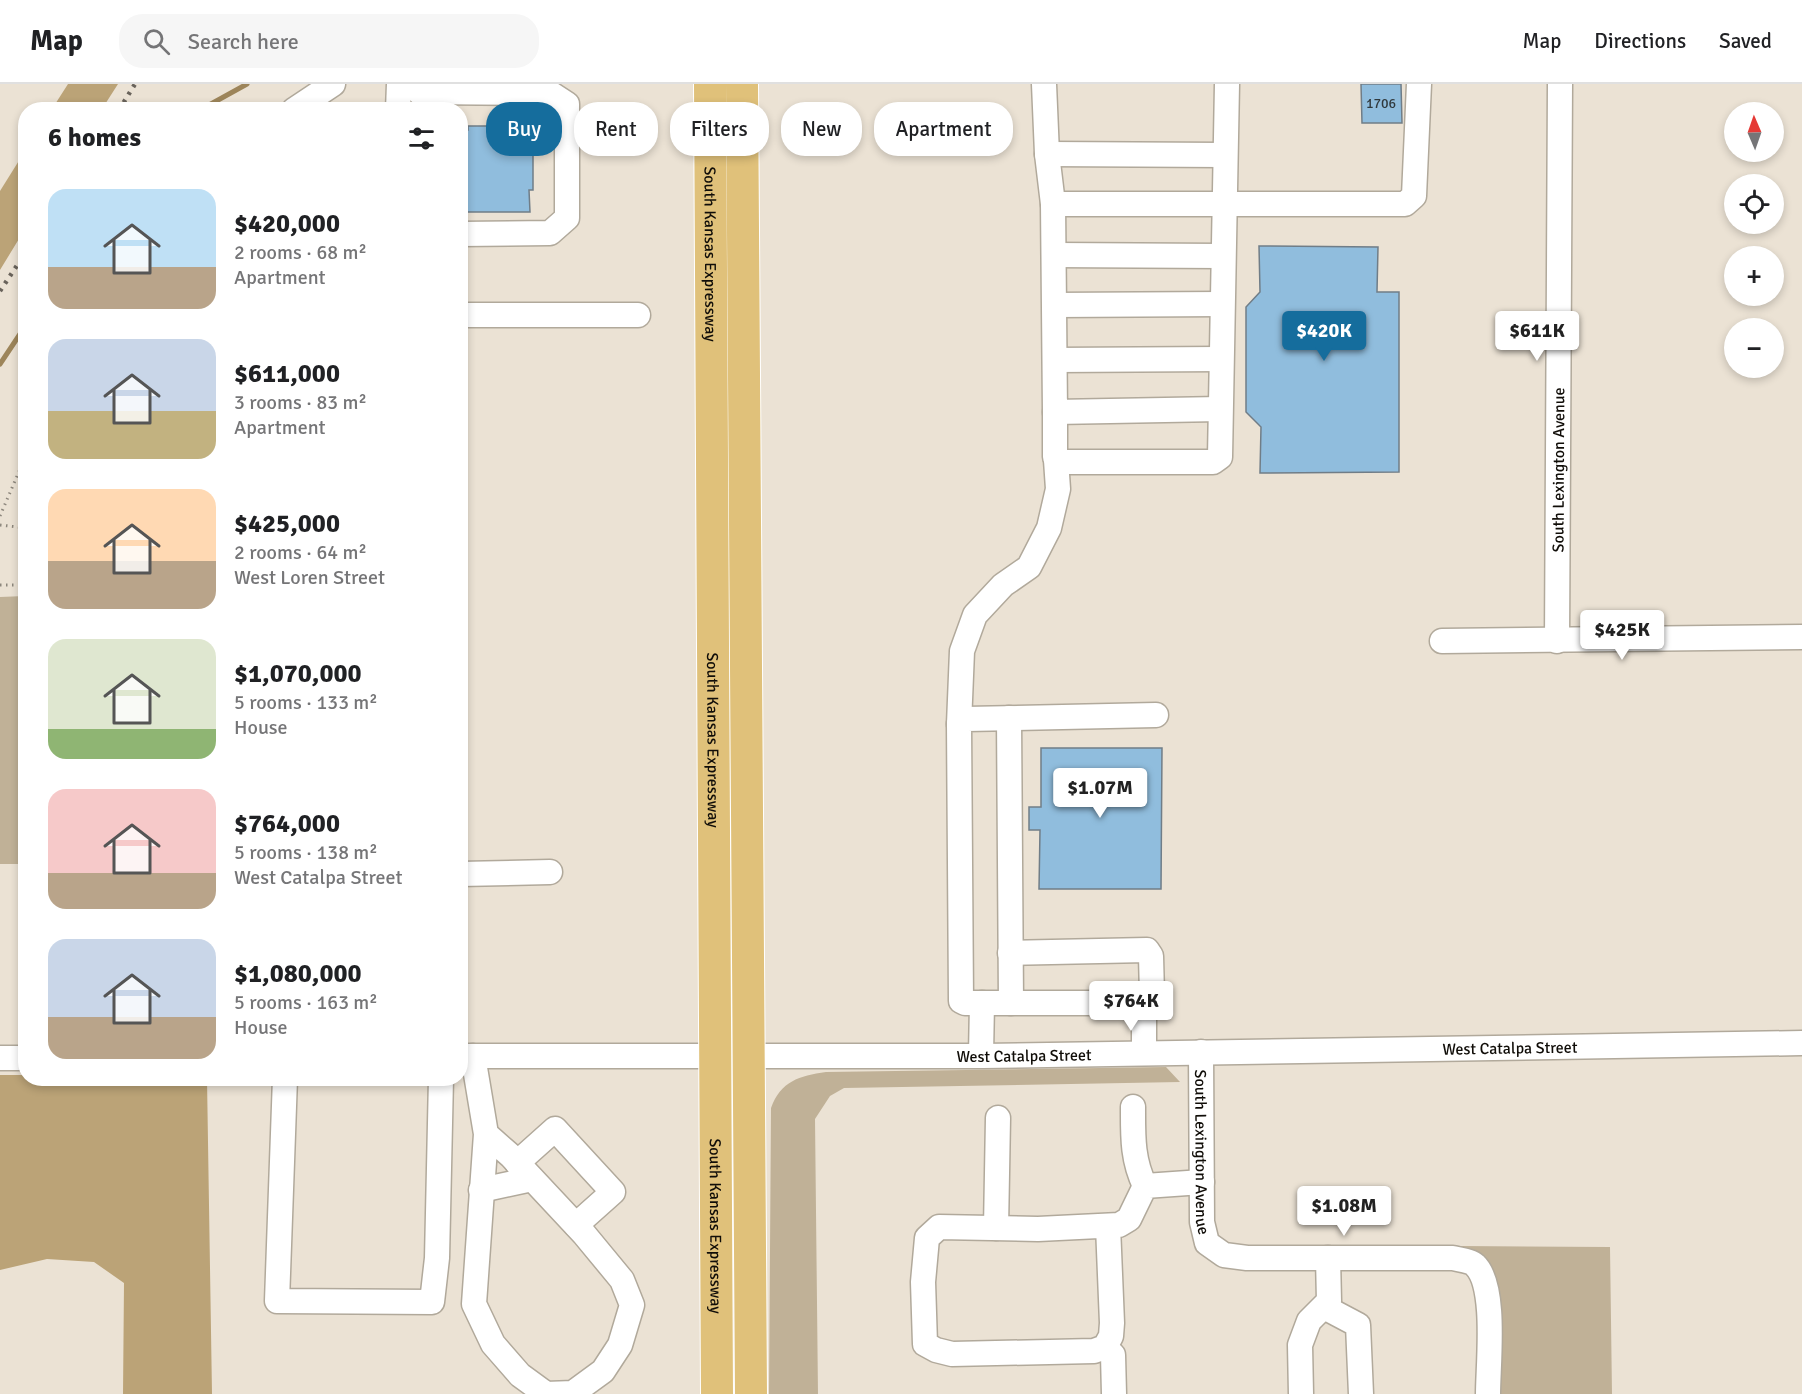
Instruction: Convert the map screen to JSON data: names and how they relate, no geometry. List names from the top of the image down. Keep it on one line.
{"streets":{"main road":["South Kansas Expressway"],"street":["South Lexington Avenue","West Catalpa Street"]},"crossings":[["South Kansas Expressway","West Catalpa Street"],["South Lexington Avenue","West Catalpa Street"]],"house_numbers":["1706"],"north":"top","page":{"header":"Map","search":"Search here","nav":["Map","Directions","Saved"],"map_buttons":["+","−"],"chip":["Buy","Rent","Filters","New","Apartment"],"heading":"6 homes","list":[{"name":"$420,000","note":"2 rooms · 68 m² · Apartment"},{"name":"$611,000","note":"3 rooms · 83 m² · Apartment"},{"name":"$425,000","note":"2 rooms · 64 m² · West Loren Street"},{"name":"$1,070,000","note":"5 rooms · 133 m² · House"},{"name":"$764,000","note":"5 rooms · 138 m² · West Catalpa Street"},{"name":"$1,080,000","note":"5 rooms · 163 m² · House"}],"price":["$420K","$611K","$425K","$1.07M","$764K","$1.08M"]}}
